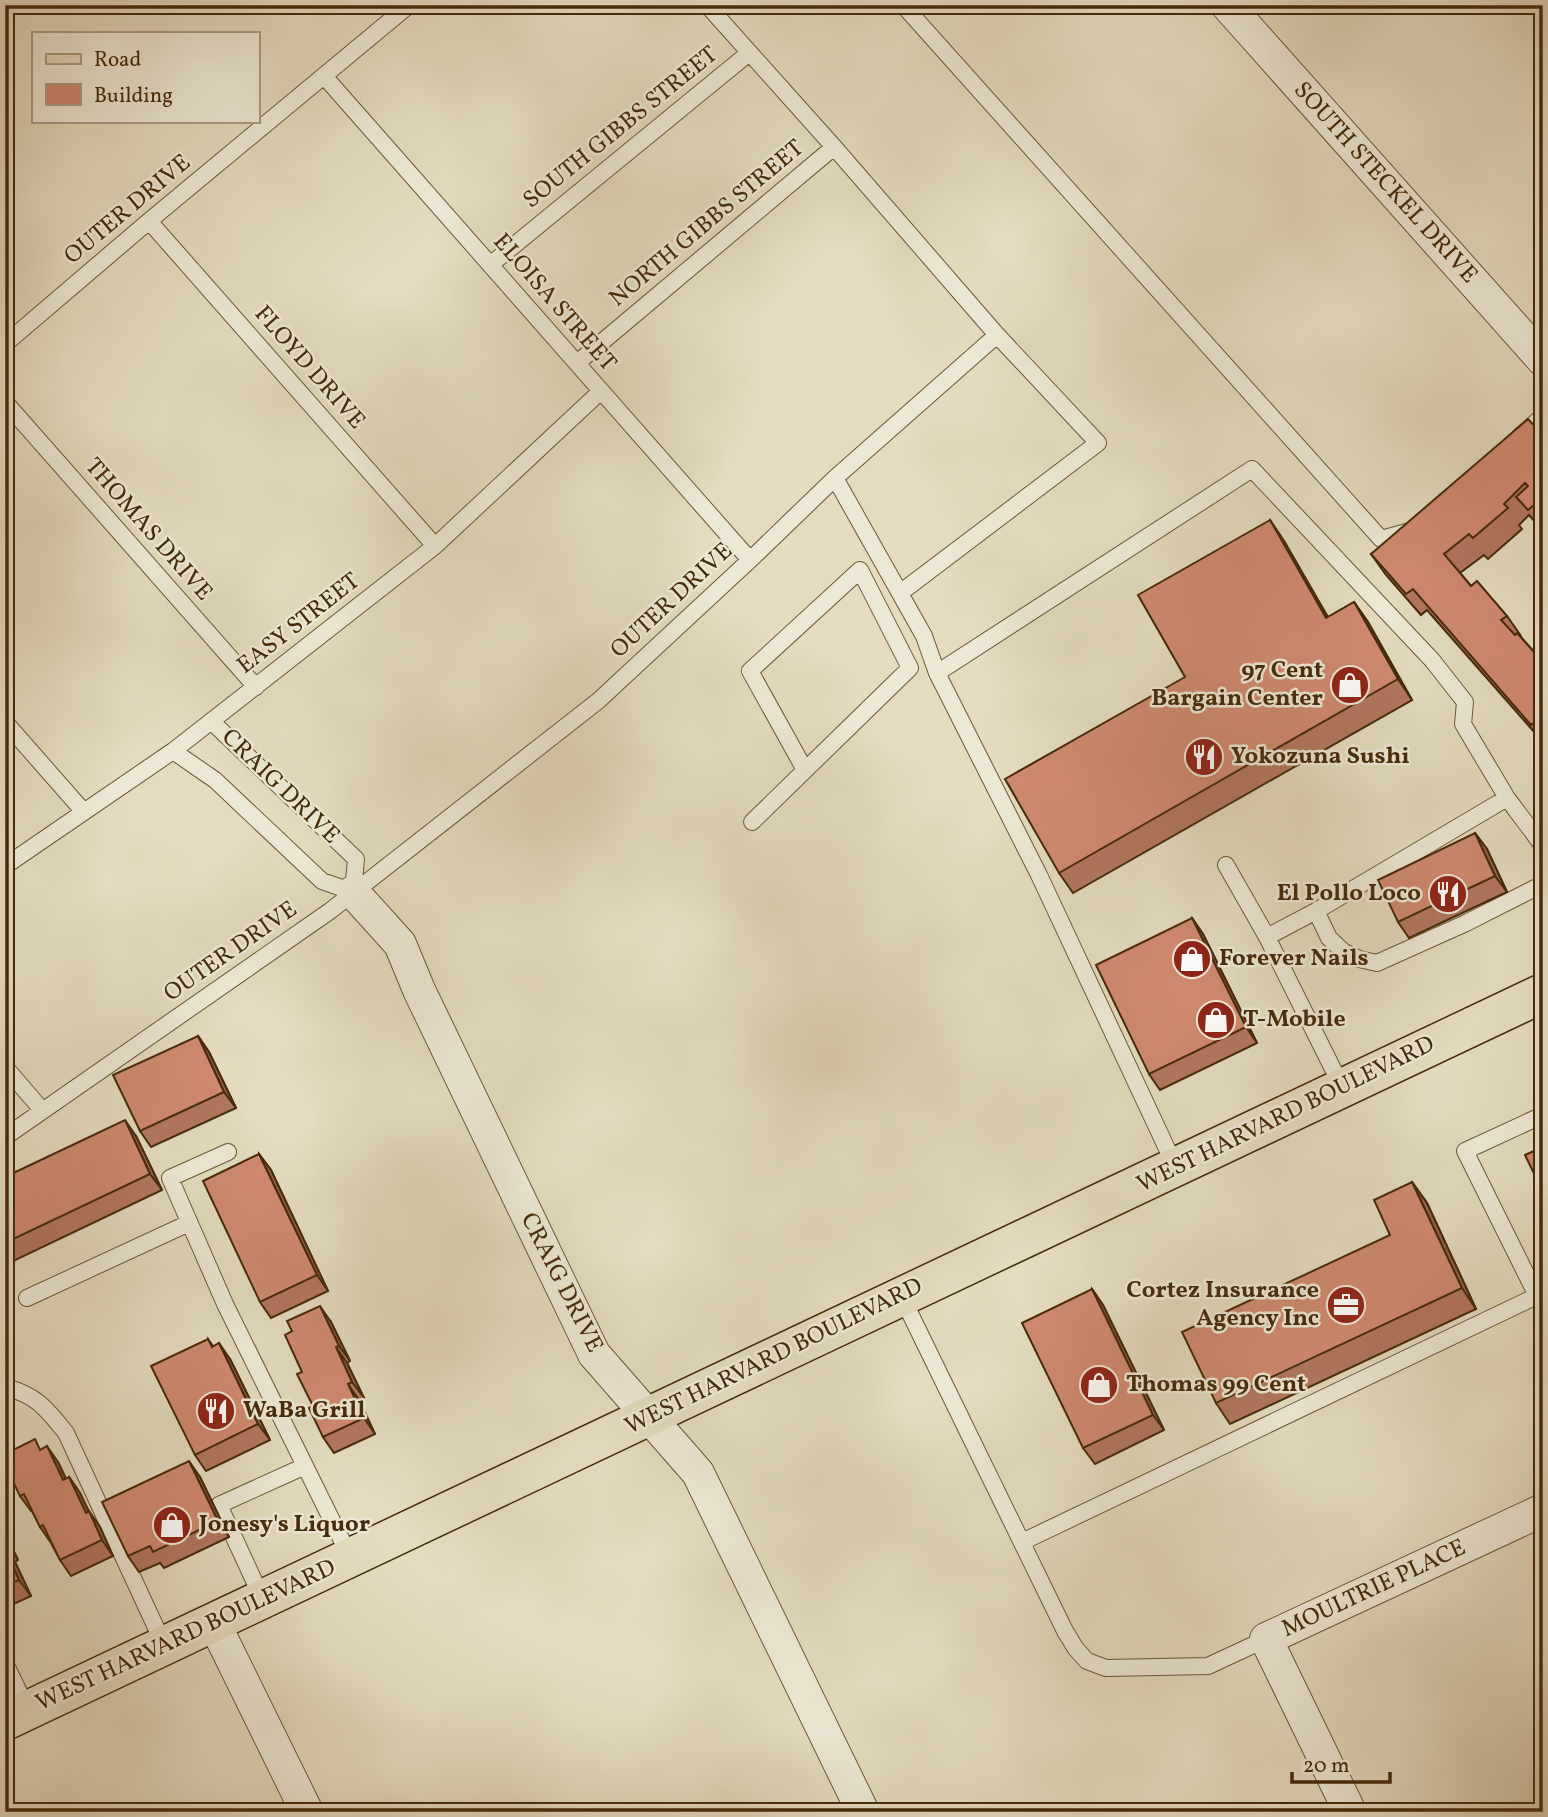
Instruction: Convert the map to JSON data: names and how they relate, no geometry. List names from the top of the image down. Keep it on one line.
{"streets":{"main road":["WEST HARVARD BOULEVARD"],"street":["SOUTH STECKEL DRIVE","CRAIG DRIVE","MOULTRIE PLACE"],"lane":["SOUTH GIBBS STREET","OUTER DRIVE","NORTH GIBBS STREET","ELOISA STREET","FLOYD DRIVE","THOMAS DRIVE","EASY STREET"]},"crossings":[["SOUTH GIBBS STREET","ELOISA STREET"],["OUTER DRIVE","ELOISA STREET"],["OUTER DRIVE","FLOYD DRIVE"],["OUTER DRIVE","CRAIG DRIVE"],["NORTH GIBBS STREET","ELOISA STREET"],["ELOISA STREET","EASY STREET"],["FLOYD DRIVE","EASY STREET"],["THOMAS DRIVE","EASY STREET"],["EASY STREET","CRAIG DRIVE"],["CRAIG DRIVE","WEST HARVARD BOULEVARD"]],"places":{"shop":["97 Cent Bargain Center","Forever Nails","T-Mobile","Thomas 99 Cent","Jonesy's Liquor"],"restaurant":["Yokozuna Sushi","El Pollo Loco","WaBa Grill"],"office":["Cortez Insurance Agency Inc"]},"legend":["Road","Building"],"scale_bar":"20 m"}
